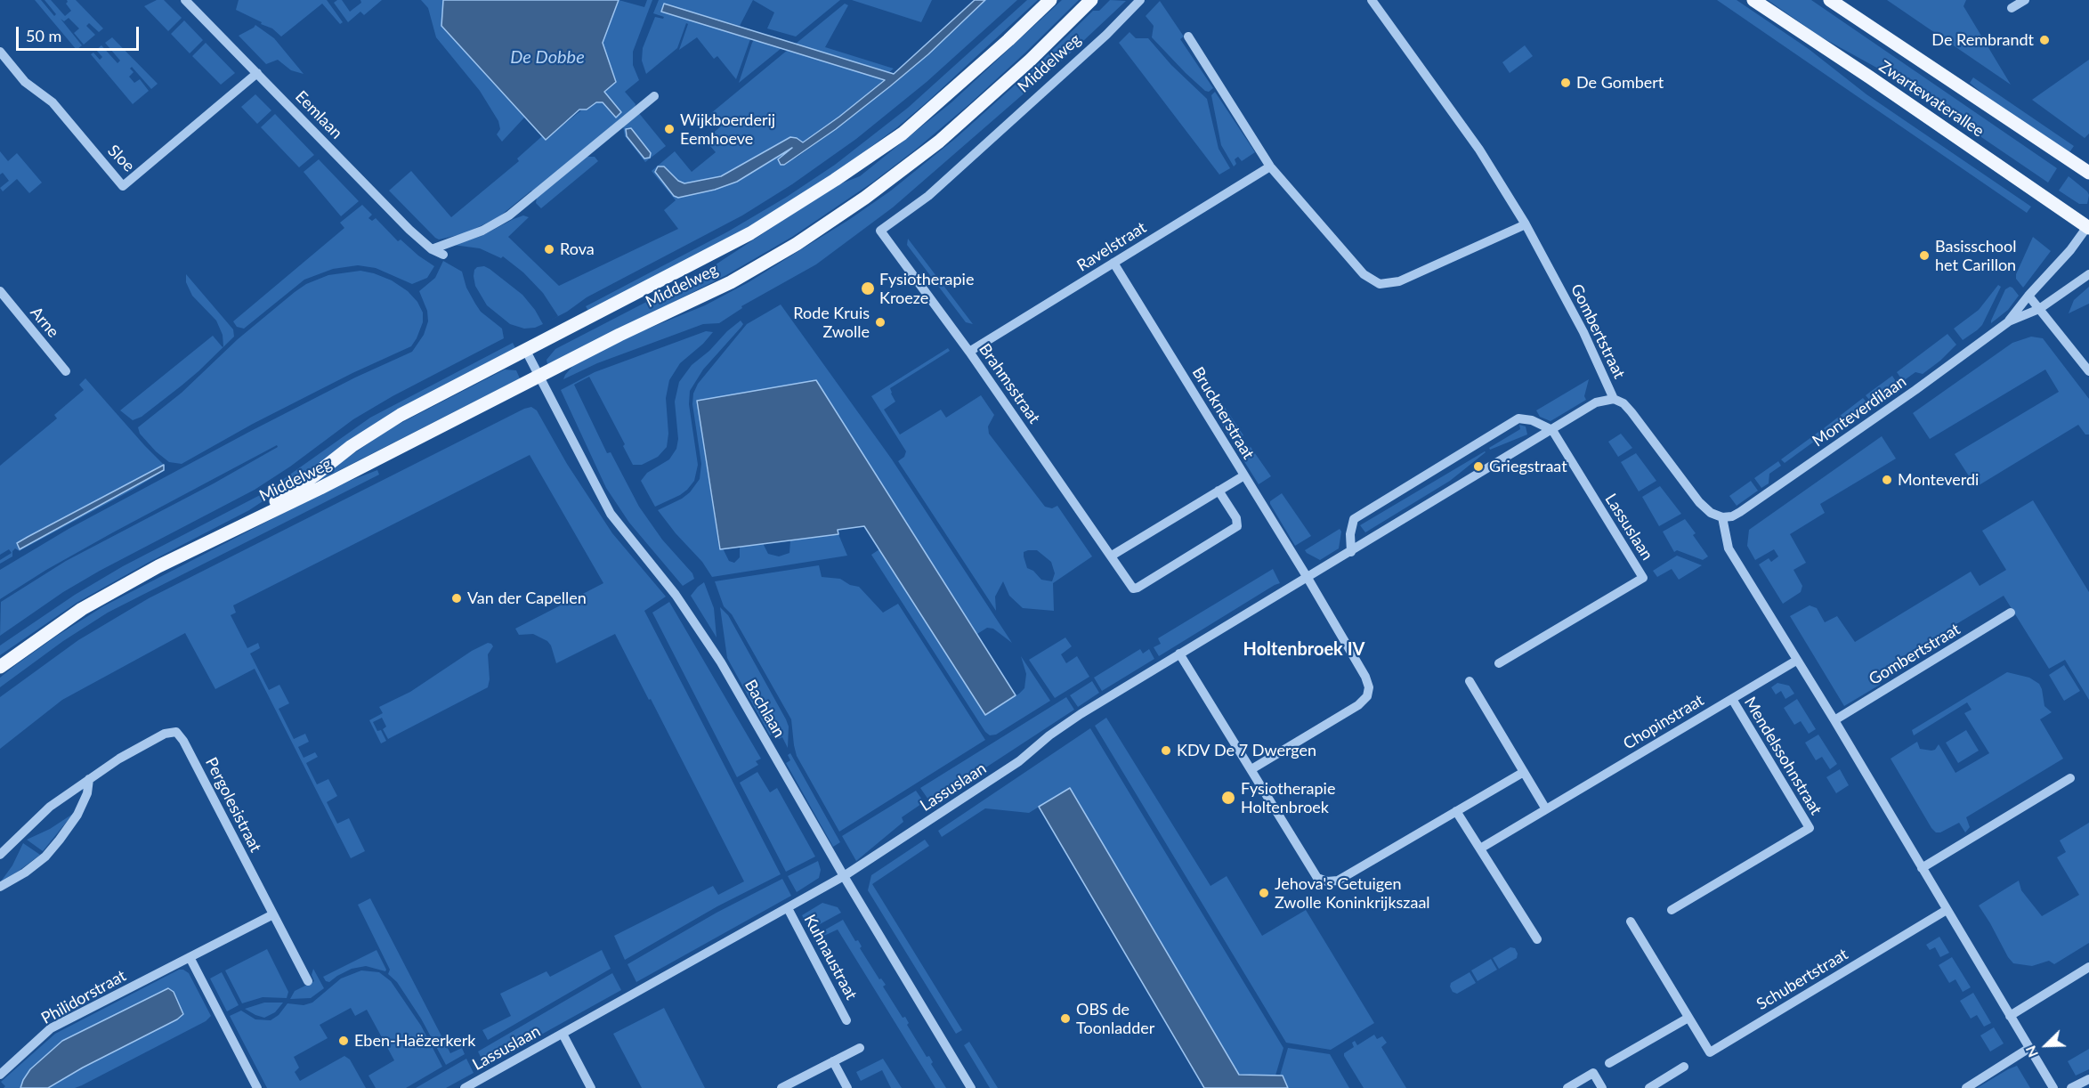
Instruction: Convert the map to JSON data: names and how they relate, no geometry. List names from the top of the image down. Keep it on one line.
{"streets":{"main road":["Middelweg","Zwartewaterallee"],"street":["Eemlaan","Sloe","Ravelstraat","Arne","Gombertstraat","Brahmsstraat","Monteverdilaan","Brucknerstraat","Lassuslaan","Bachlaan","Chopinstraat","Mendelssohnstraat","Pergolesistraat","Kuhnaustraat","Schubertstraat","Philidorstraat"]},"crossings":[["Middelweg","Brahmsstraat"],["Middelweg","Bachlaan"],["Zwartewaterallee","Monteverdilaan"],["Eemlaan","Sloe"],["Ravelstraat","Brahmsstraat"],["Ravelstraat","Brucknerstraat"],["Gombertstraat","Monteverdilaan"],["Gombertstraat","Lassuslaan"],["Brucknerstraat","Lassuslaan"],["Lassuslaan","Bachlaan"],["Lassuslaan","Kuhnaustraat"],["Chopinstraat","Mendelssohnstraat"],["Pergolesistraat","Philidorstraat"]],"districts":["Holtenbroek IV"],"water":["De Dobbe"],"places":["De Rembrandt","De Gombert","Wijkboerderij Eemhoeve","Rova","Basisschool het Carillon","Fysiotherapie Kroeze","Rode Kruis Zwolle","Griegstraat","Monteverdi","Van der Capellen","KDV De 7 Dwergen","Fysiotherapie Holtenbroek","Jehova's Getuigen Zwolle Koninkrijkszaal","OBS de Toonladder","Eben-Haëzerkerk"],"scale_bar":"50 m","north":"bottom left"}
